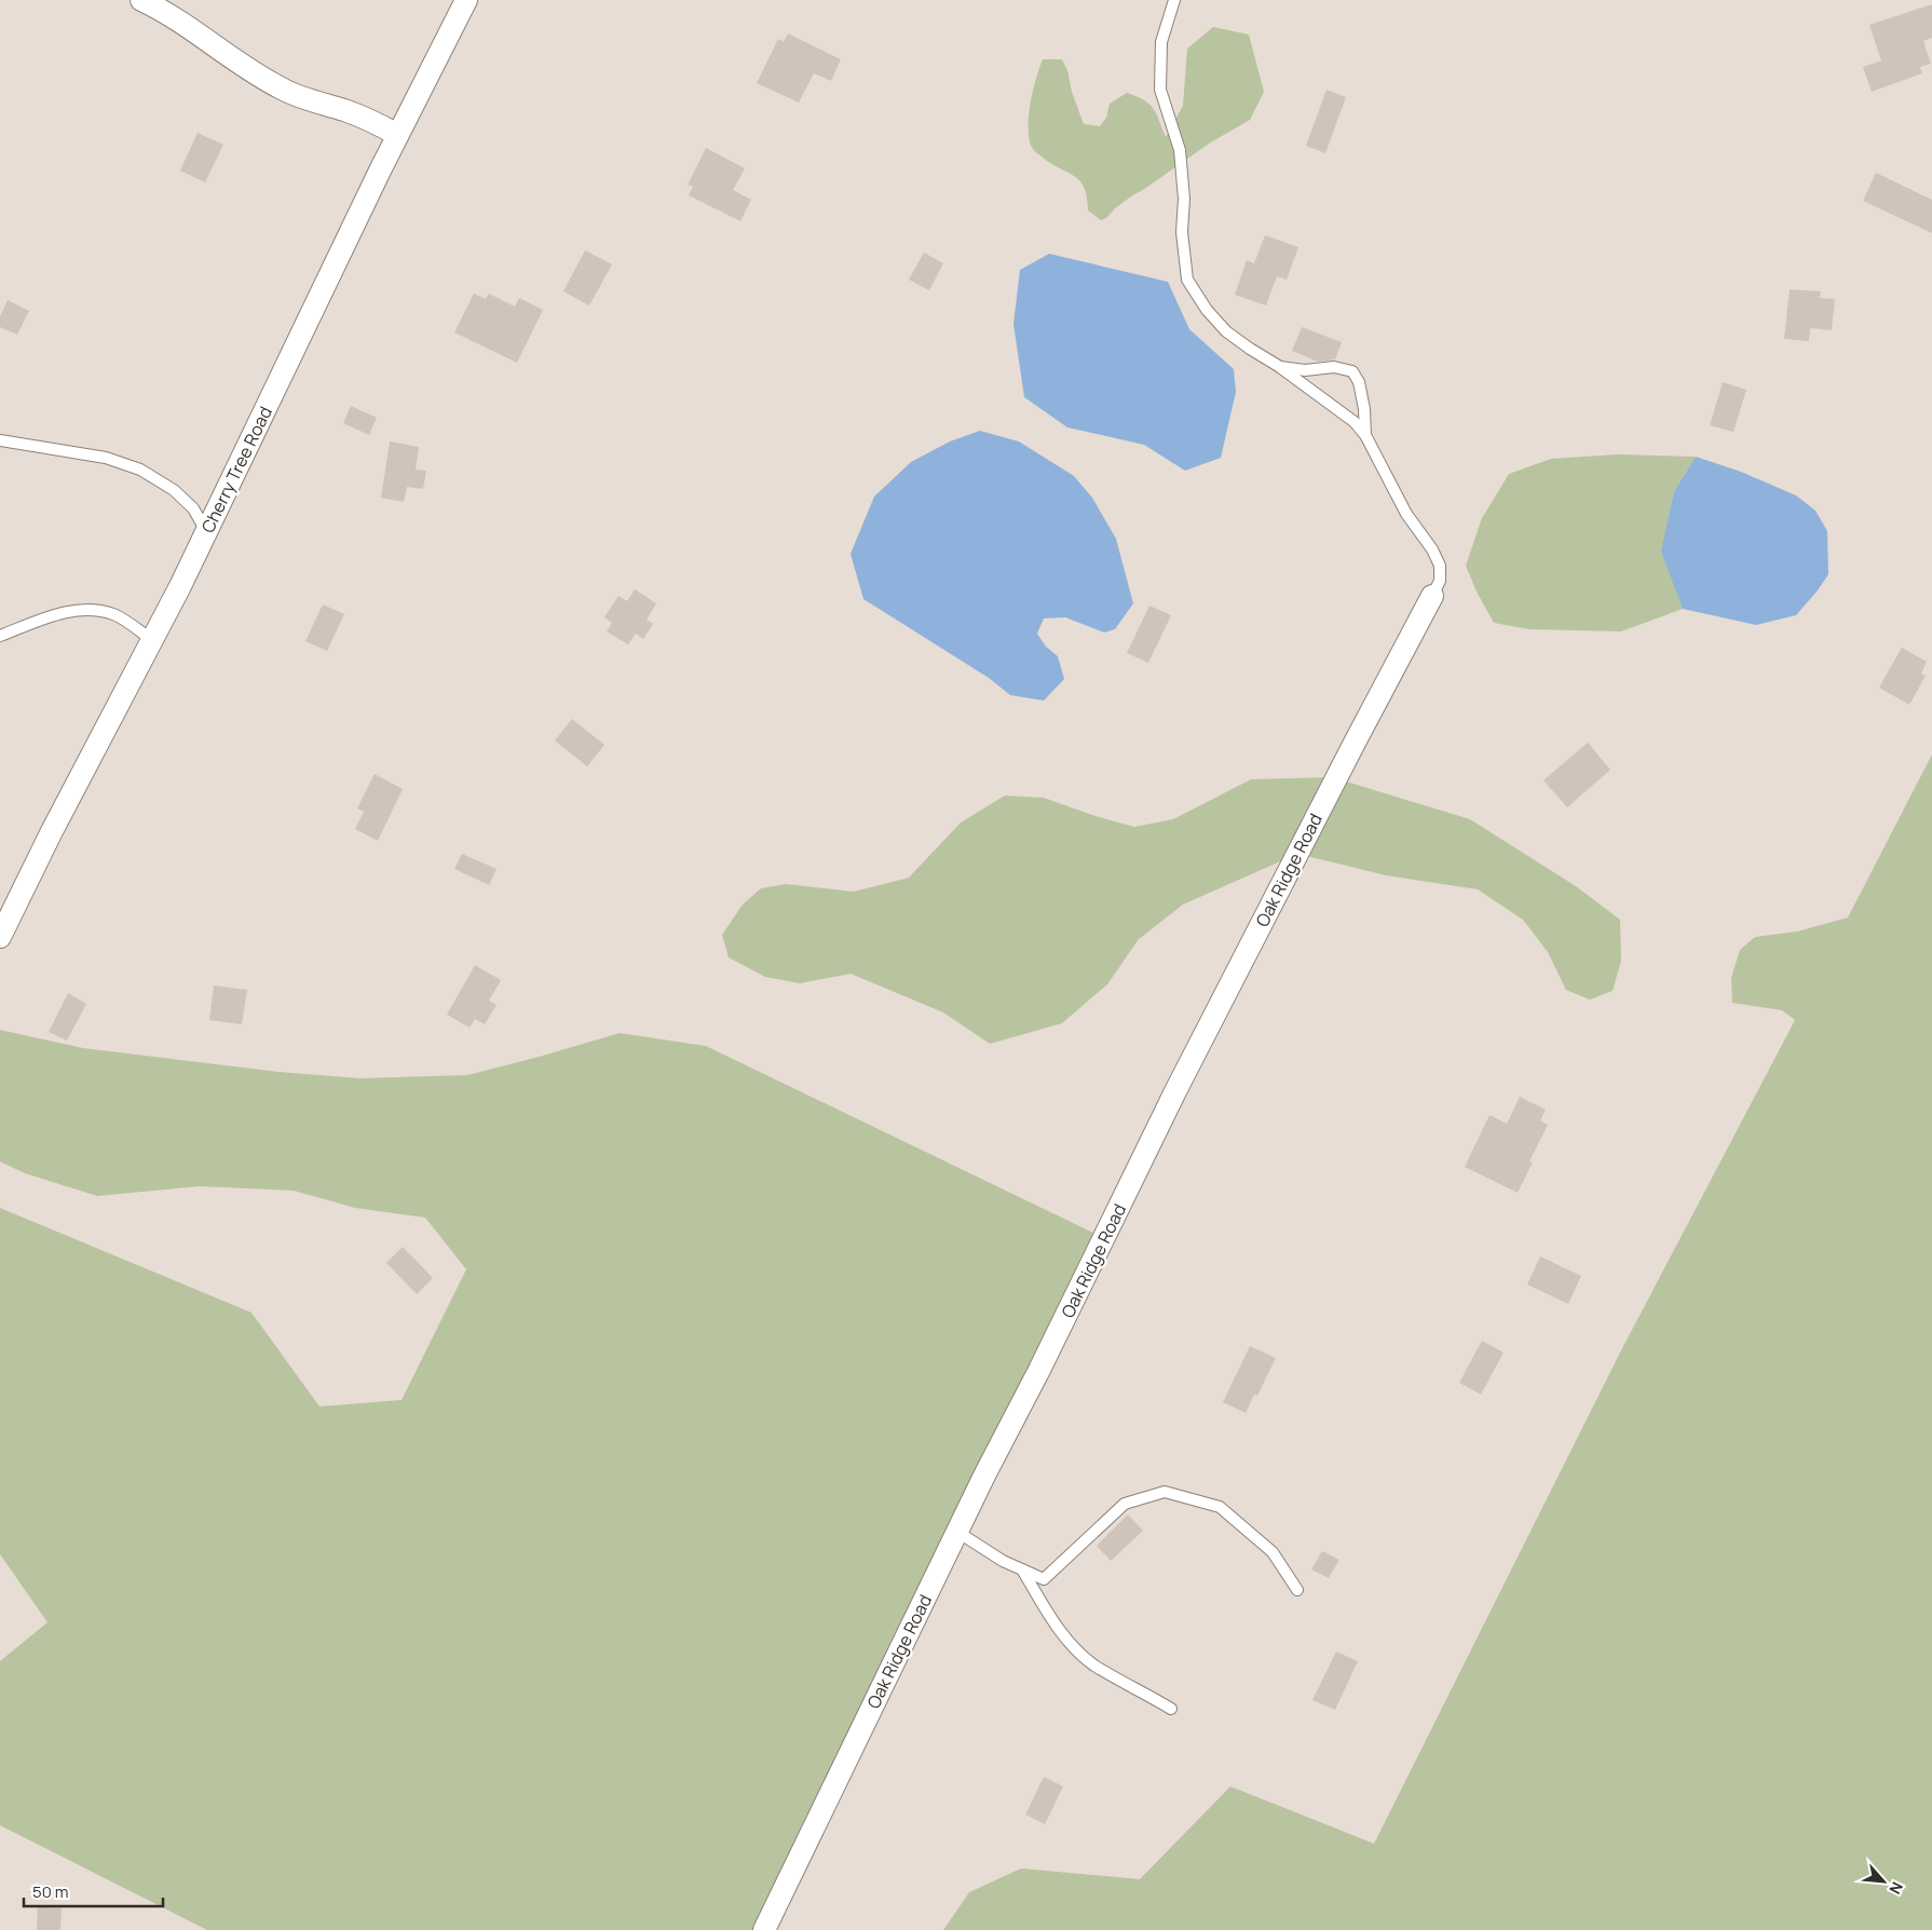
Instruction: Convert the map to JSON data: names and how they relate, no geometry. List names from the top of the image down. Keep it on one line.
{"streets":{"street":["Cherry Tree Road","Oak Ridge Road"]},"scale_bar":"50 m","north":"bottom right"}
